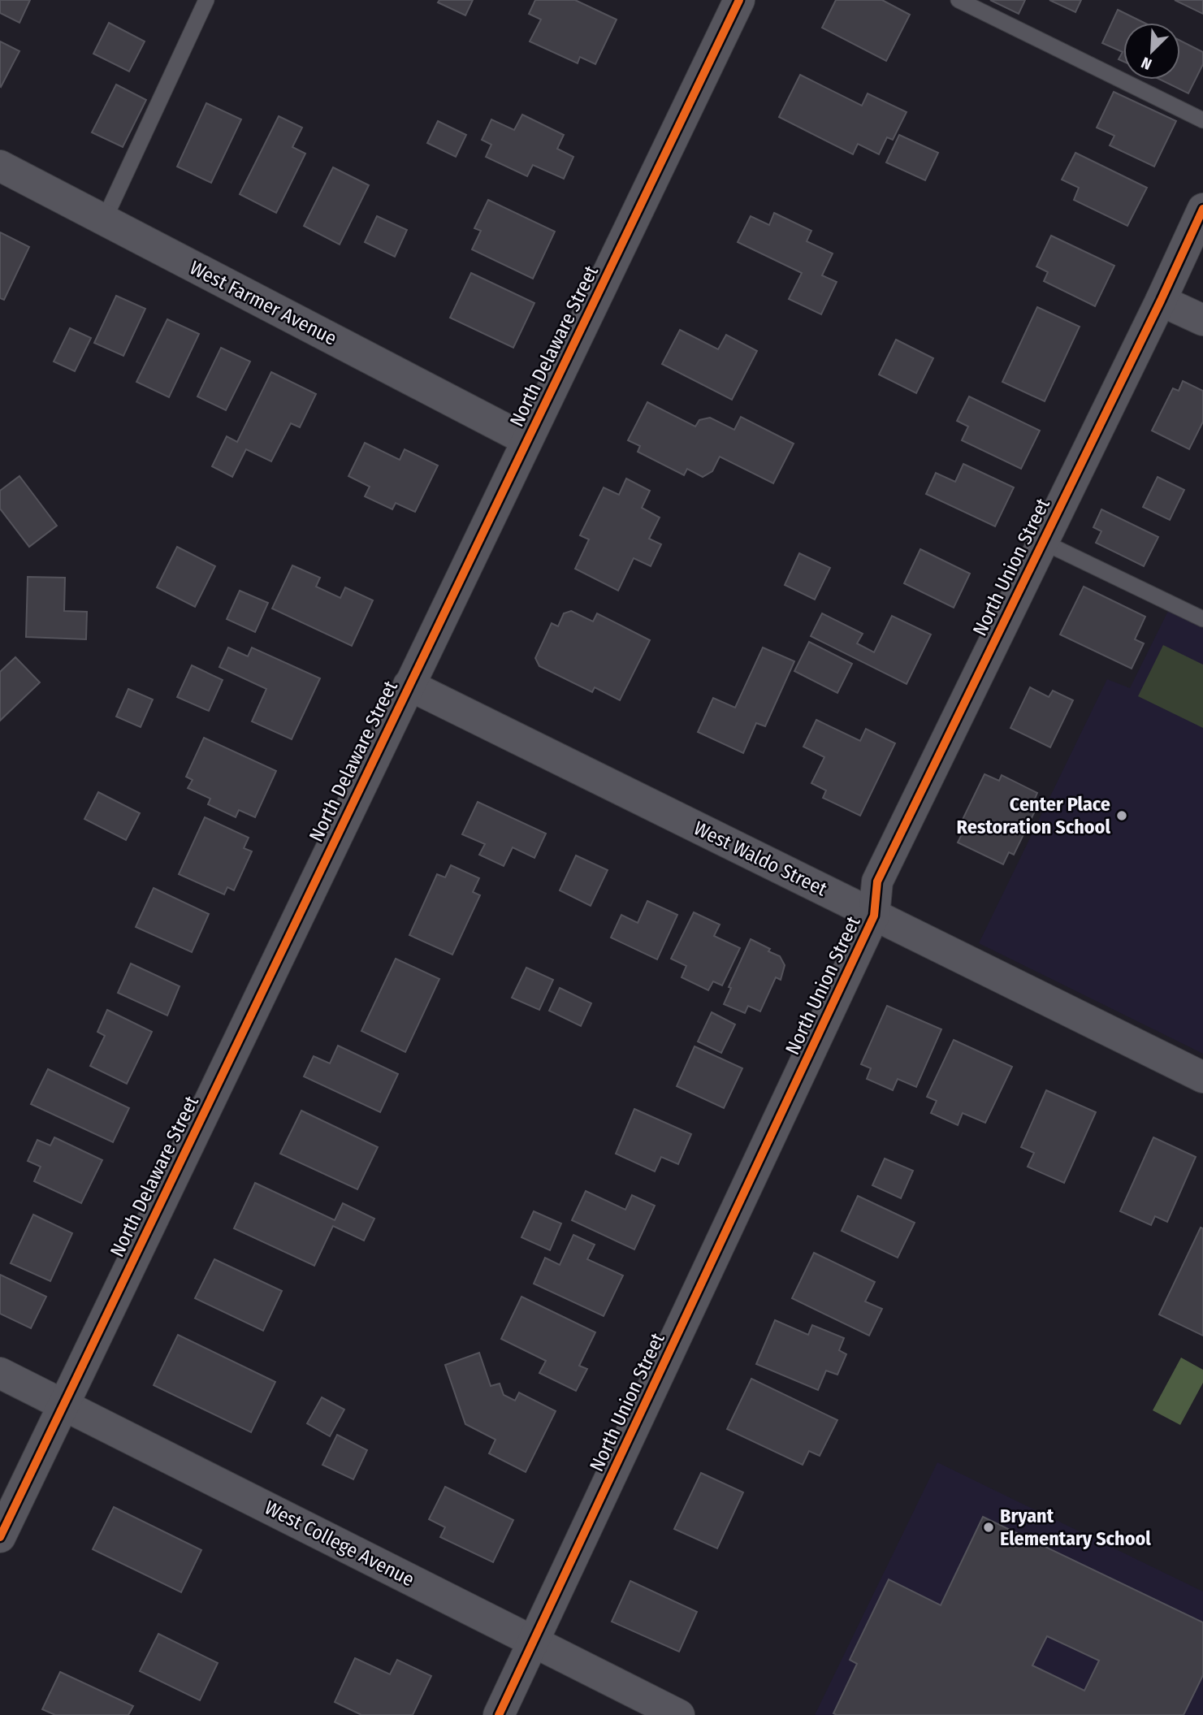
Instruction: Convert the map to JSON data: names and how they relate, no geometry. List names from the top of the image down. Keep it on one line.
{"streets":{"street":["West Farmer Avenue","North Delaware Street","North Union Street","West Waldo Street","West College Avenue"]},"crossings":[["West Farmer Avenue","North Delaware Street"],["North Delaware Street","West Waldo Street"],["North Delaware Street","West College Avenue"],["North Union Street","West Waldo Street"],["North Union Street","West College Avenue"]],"places":["Center Place Restoration School","Bryant Elementary School"],"north":"bottom left"}
